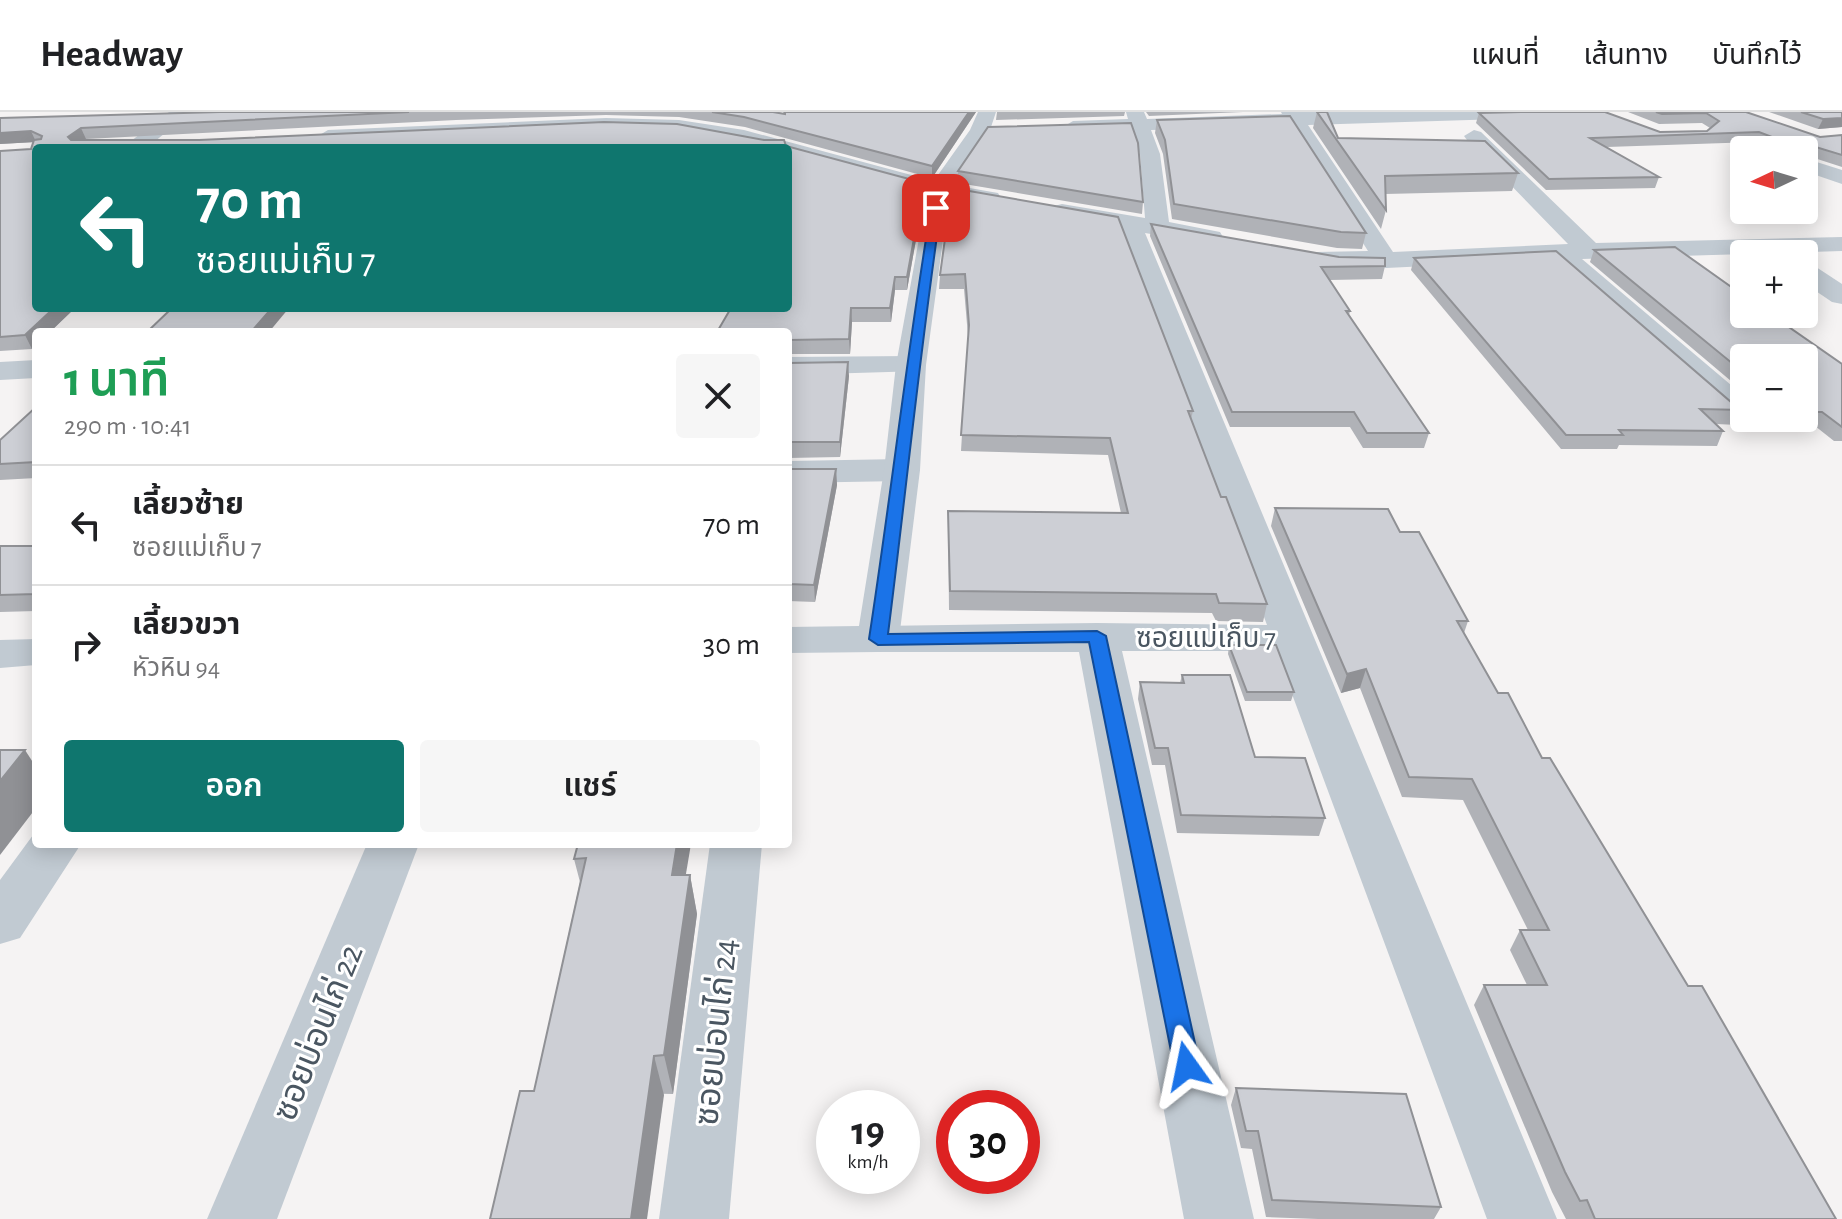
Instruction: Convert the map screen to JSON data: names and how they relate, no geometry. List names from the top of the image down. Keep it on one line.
{"streets":{"street":["ซอยแม่เก็บ 7","ซอยบ่อนไก่ 22","ซอยบ่อนไก่ 24"]},"north":"left","page":{"header":"Headway","nav":["แผนที่","เส้นทาง","บันทึกไว้"],"map_buttons":["+","−"],"turn":["70 m","ซอยแม่เก็บ 7"],"heading":["1 นาที","290 m · 10:41"],"list":[{"name":"เลี้ยวซ้าย","note":"ซอยแม่เก็บ 7","value":"70 m"},{"name":"เลี้ยวขวา","note":"หัวหิน 94","value":"30 m"}],"buttons":["ออก","แชร์"],"speed":"19 km/h","limit":"30"}}
